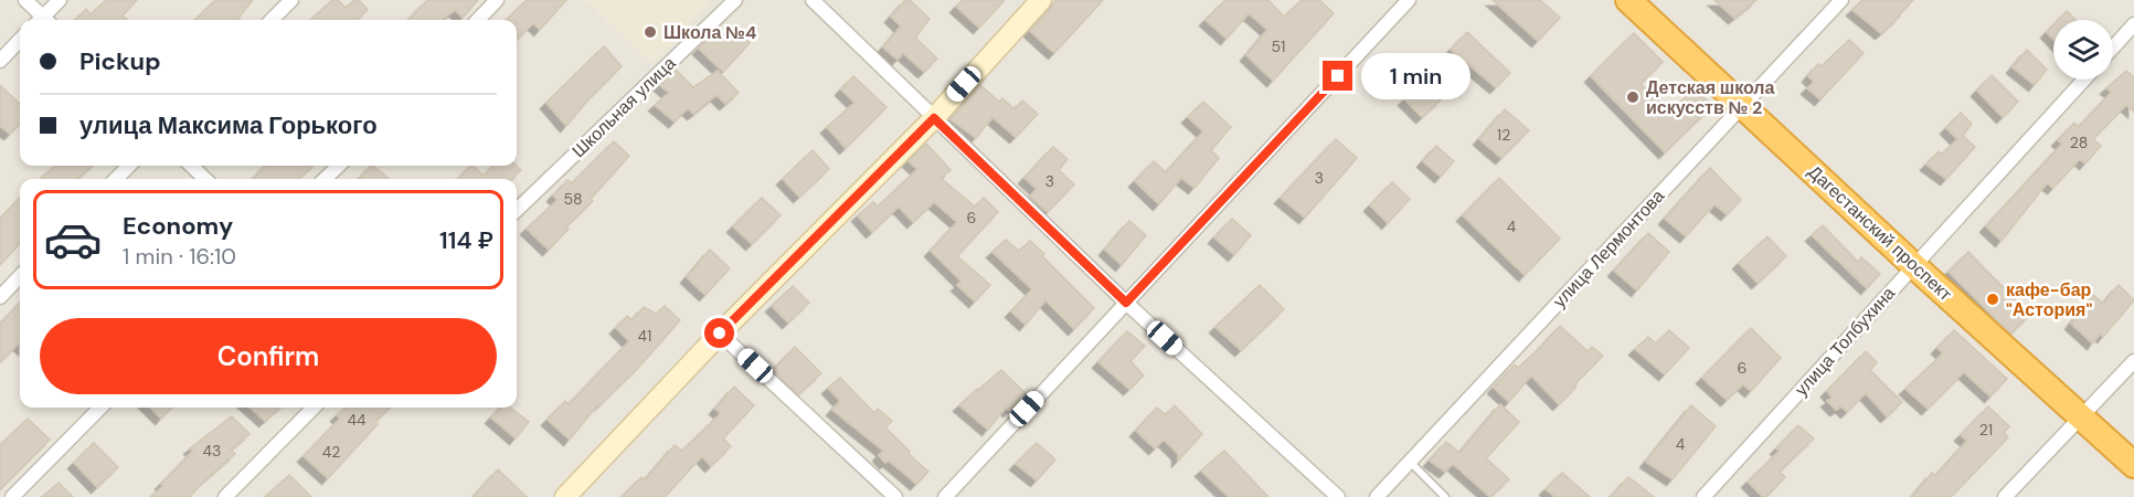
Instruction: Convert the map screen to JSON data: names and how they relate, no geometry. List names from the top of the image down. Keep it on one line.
{"streets":{"highway":["Дагестанский проспект"],"street":["Школьная улица","улица Лермонтова","улица Толбухина"]},"crossings":[["Дагестанский проспект","улица Лермонтова"],["Дагестанский проспект","улица Толбухина"]],"places":["Школа №4","Детская школа искусств № 2","кафе-бар \"Астория\""],"house_numbers":["51","12","28","3","3","58","6","4","41","6","44","21","4","43","42"],"page":{"banner":["Pickup","улица Максима Горького"],"bubble":"1 min","list":[{"name":"Economy","note":"1 min · 16:10","value":"114 ₽"}],"buttons":"Confirm"}}
